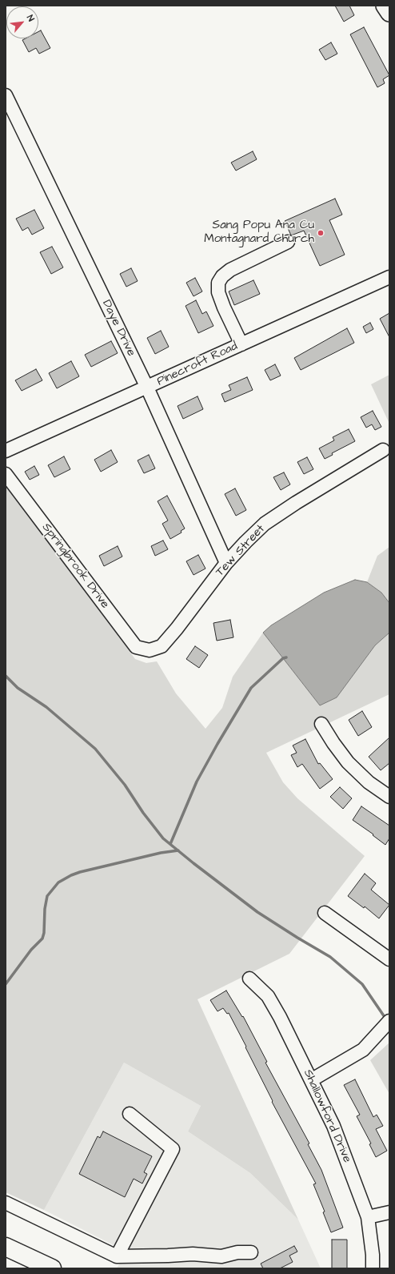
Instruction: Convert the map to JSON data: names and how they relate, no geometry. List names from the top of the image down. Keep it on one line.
{"streets":{"street":["Daye Drive","Pinecroft Road","Tew Street","Springbrook Drive","Shallowford Drive"]},"crossings":[["Daye Drive","Pinecroft Road"],["Daye Drive","Tew Street"],["Tew Street","Springbrook Drive"]],"places":["Sang Popu Ana Cu Montagnard Church"],"north":"top right"}
